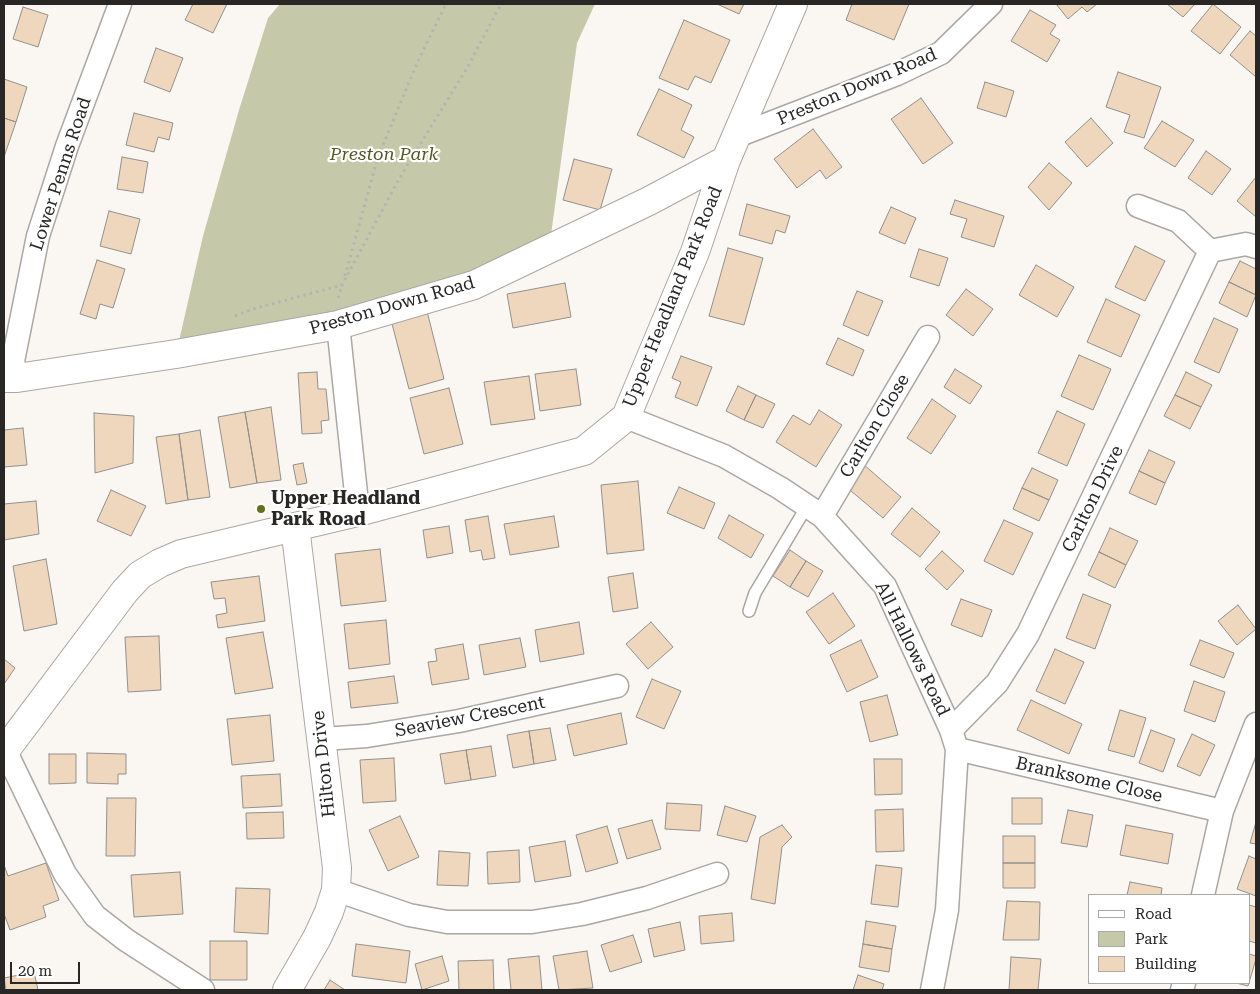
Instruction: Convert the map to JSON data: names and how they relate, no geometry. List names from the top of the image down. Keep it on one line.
{"streets":{"street":["Preston Down Road","Lower Penns Road","Upper Headland Park Road","Carlton Close","Carlton Drive","All Hallows Road","Seaview Crescent","Hilton Drive","Branksome Close"]},"crossings":[["Preston Down Road","Lower Penns Road"],["Preston Down Road","Upper Headland Park Road"],["Upper Headland Park Road","All Hallows Road"],["Upper Headland Park Road","Hilton Drive"],["Carlton Close","All Hallows Road"],["Carlton Drive","All Hallows Road"],["Carlton Drive","Branksome Close"],["All Hallows Road","Branksome Close"],["Seaview Crescent","Hilton Drive"]],"parks":["Preston Park"],"places":["Upper Headland Park Road"],"legend":["Road","Park","Building"],"scale_bar":"20 m"}
